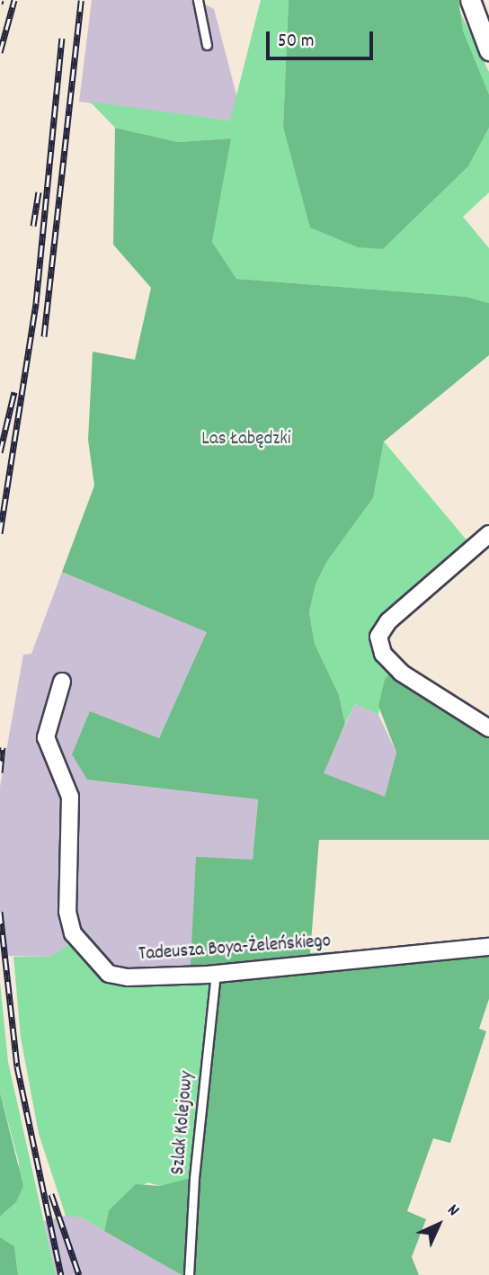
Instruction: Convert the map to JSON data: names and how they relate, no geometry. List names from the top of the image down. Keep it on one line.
{"streets":{"street":["Tadeusza Boya-Żeleńskiego"],"lane":["Szlak Kolejowy"]},"crossings":[["Tadeusza Boya-Żeleńskiego","Szlak Kolejowy"]],"parks":["Las Łabędzki"],"scale_bar":"50 m","north":"top right"}
